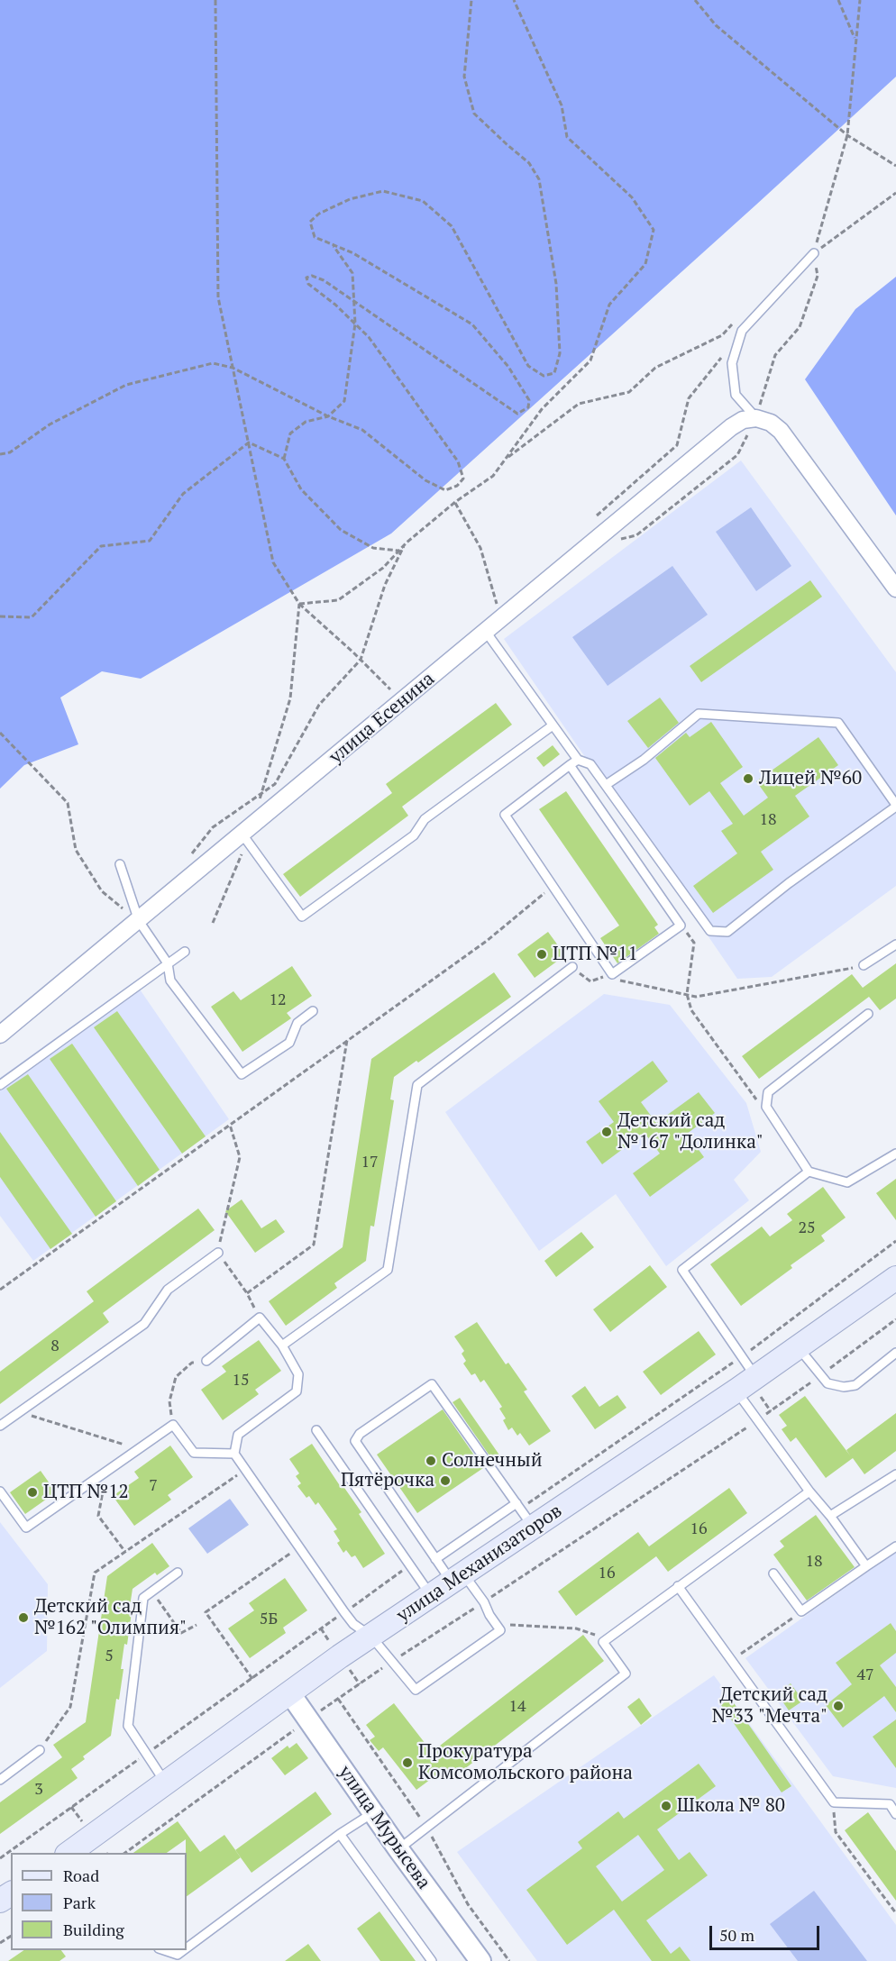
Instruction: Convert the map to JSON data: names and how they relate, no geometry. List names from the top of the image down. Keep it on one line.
{"streets":{"main road":["улица Механизаторов"],"street":["улица Есенина","улица Мурысева"]},"crossings":[["улица Механизаторов","улица Мурысева"]],"places":["Лицей №60","ЦТП №11","Детский сад №167 \"Долинка\"","Солнечный","Пятёрочка","ЦТП №12","Детский сад №162 \"Олимпия\"","Детский сад №33 \"Мечта\"","Прокуратура Комсомольского района","Школа № 80"],"house_numbers":["18","12","17","25","8","15","7","16","18","16","5Б","5","47","14","3"],"legend":["Road","Park","Building"],"scale_bar":"50 m"}
